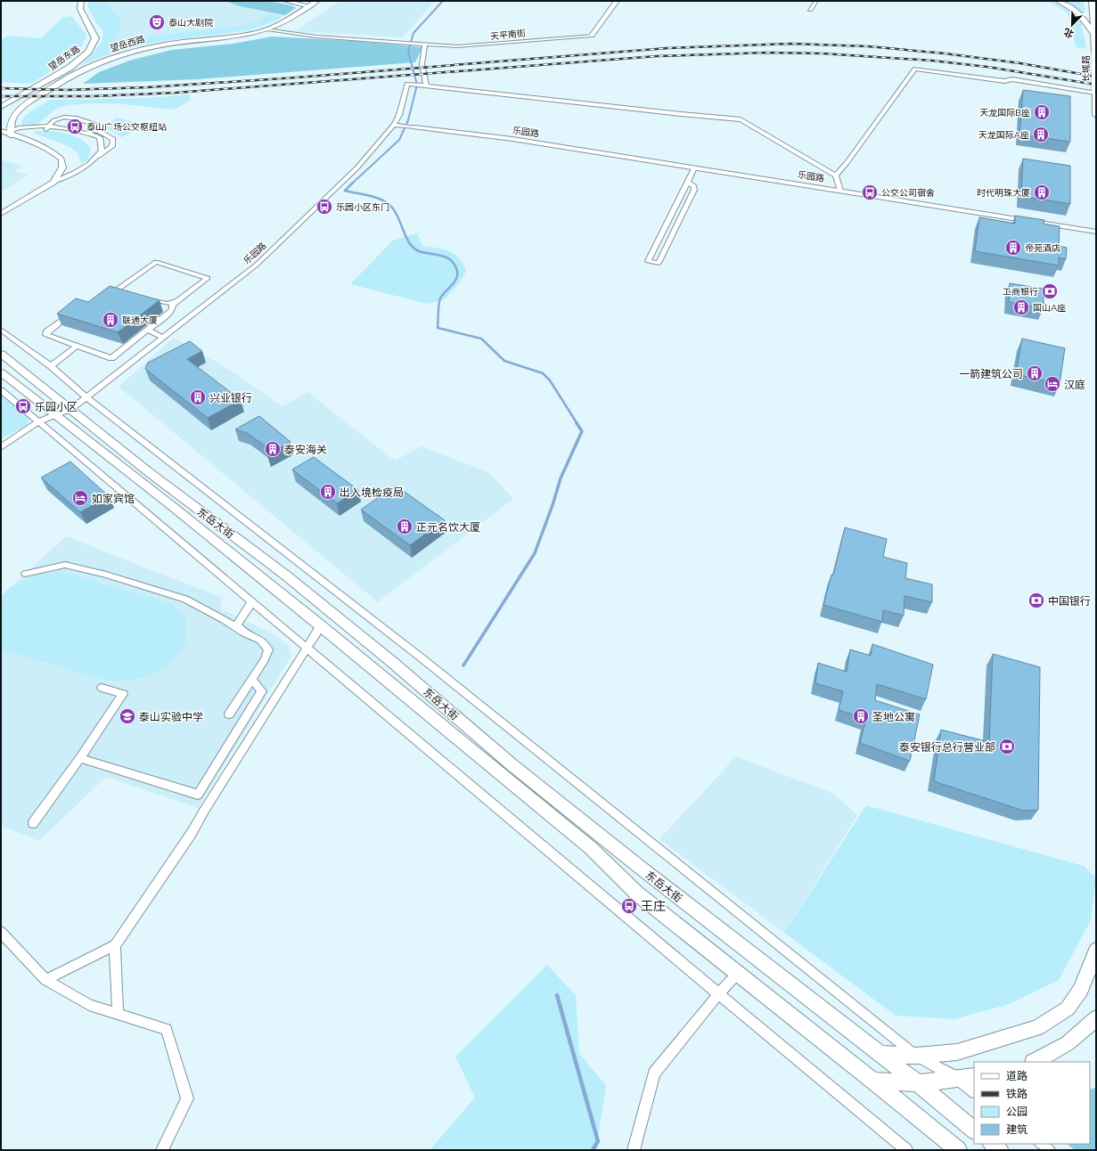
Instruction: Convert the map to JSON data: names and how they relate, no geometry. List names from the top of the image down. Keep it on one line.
{"streets":{"main road":["望岳西路","望岳东路","长城路","东岳大街"],"street":["天平南街","乐园路"]},"crossings":[["天平南街","望岳西路"],["乐园路","东岳大街"]],"places":{"theatre":["泰山大剧院"],"building":["天龙国际B座","天龙国际A座","时代明珠大厦","帝苑酒店","国山A座","联通大厦","一箭建筑公司","兴业银行","泰安海关","出入境检疫局","正元名饮大厦","圣地公寓"],"bus stop":["泰山广场公交枢纽站","公交公司宿舍","乐园小区东门","乐园小区","王庄"],"bank":["工商银行","中国银行","泰安银行总行营业部"],"hotel":["汉庭","如家宾馆"],"school or university":["泰山实验中学"]},"legend":["道路","铁路","公园","建筑"],"north":"bottom left"}
